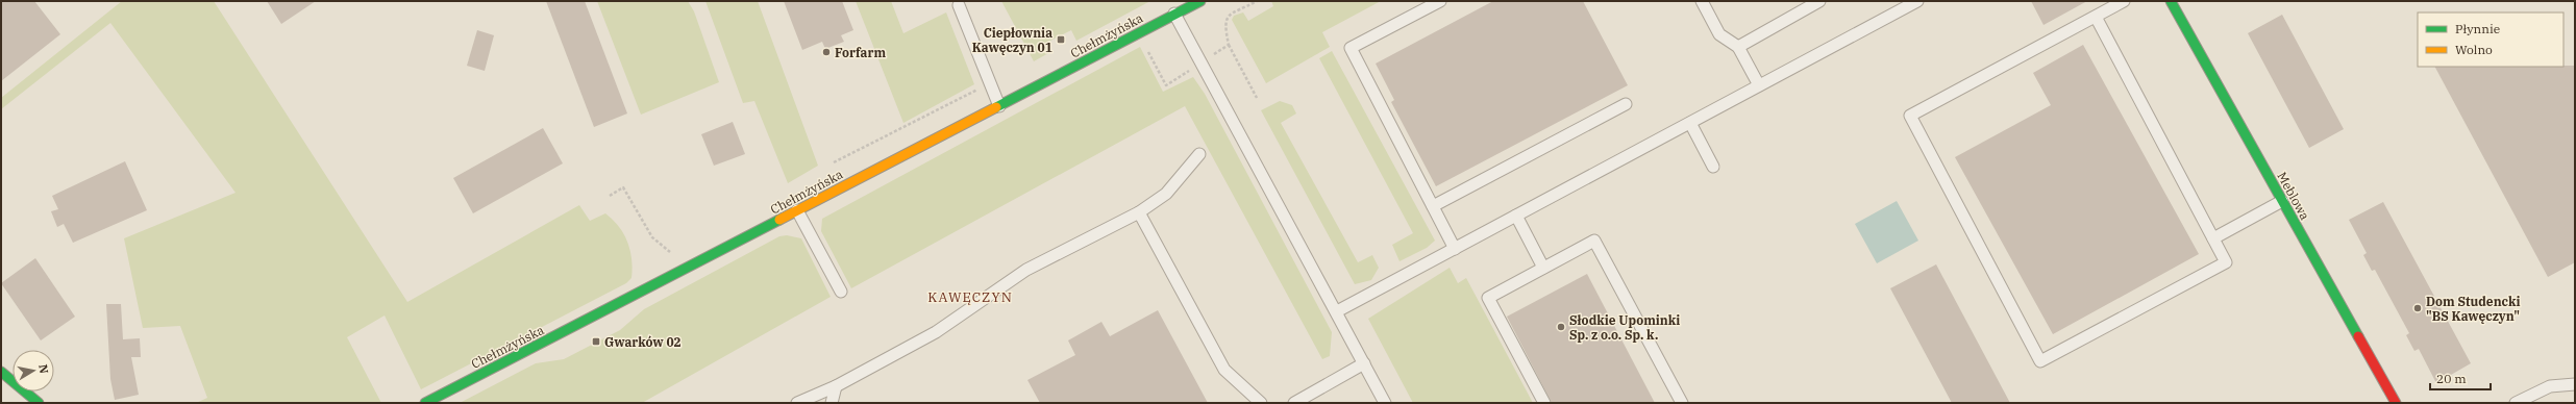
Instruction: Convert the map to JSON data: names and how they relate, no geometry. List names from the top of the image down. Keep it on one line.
{"streets":{"street":["Chełmżyńska","Meblowa"]},"districts":["KAWĘCZYN"],"places":{"transit":["Ciepłownia Kawęczyn 01","Gwarków 02"],"other":["Forfarm","Dom Studencki \"BS Kawęczyn\"","Słodkie Upominki Sp. z o.o. Sp. k."]},"legend":["Płynnie","Wolno"],"scale_bar":"20 m","north":"right"}
